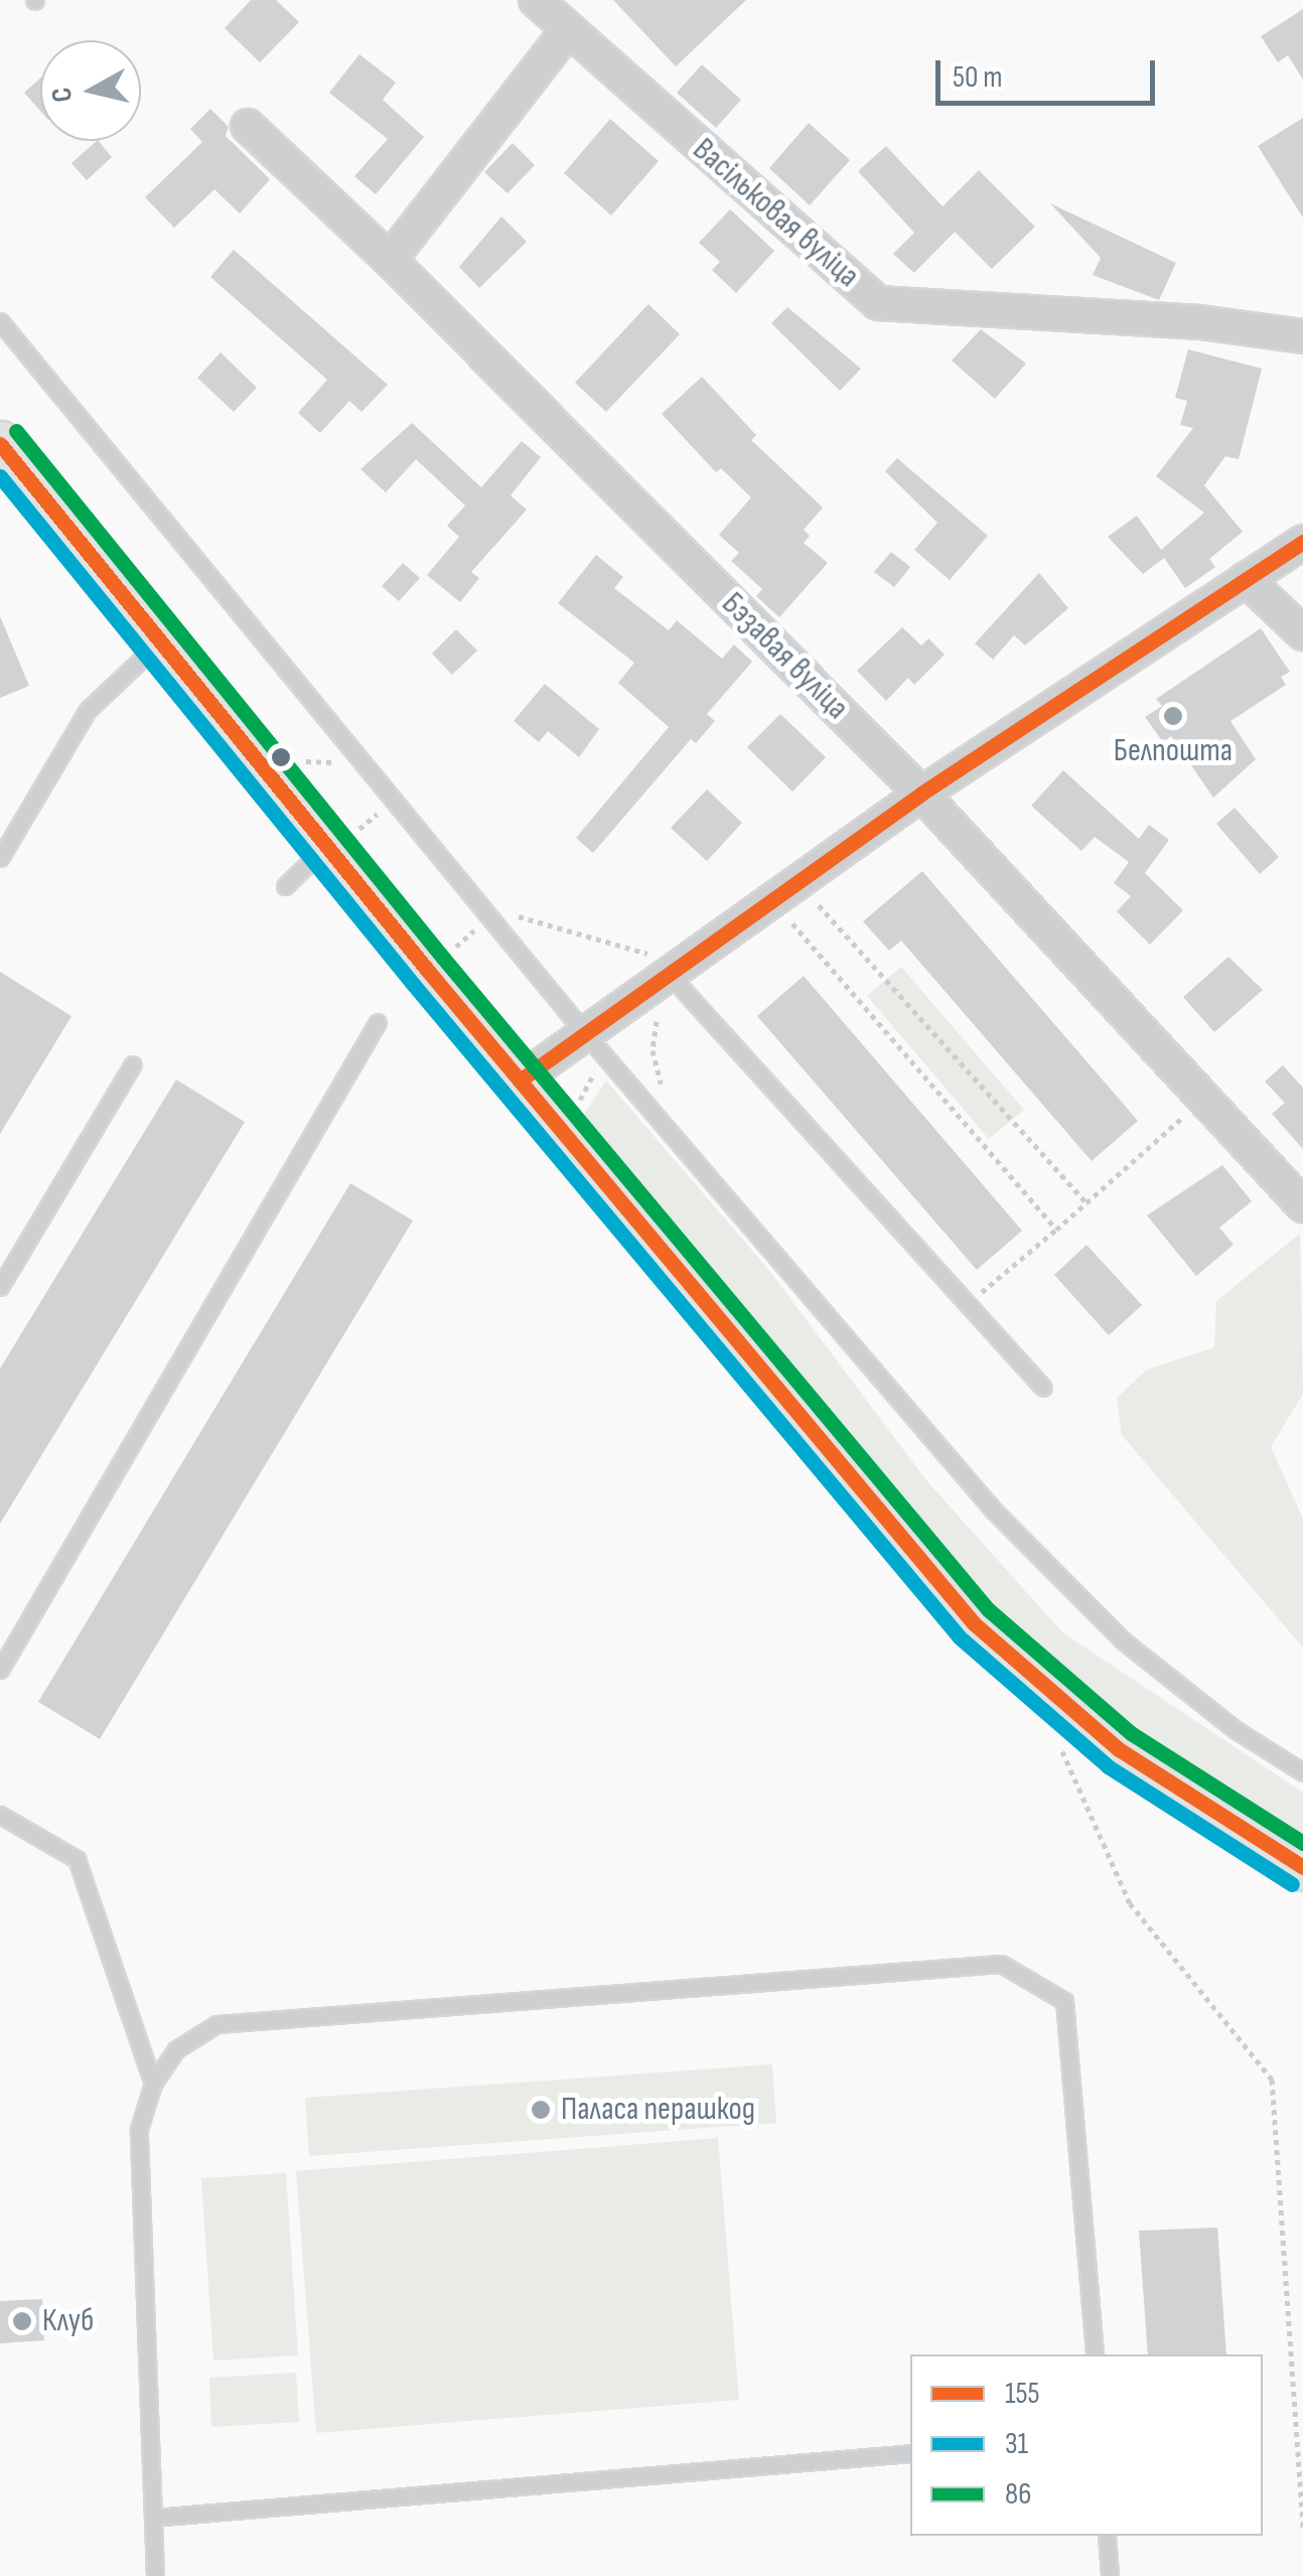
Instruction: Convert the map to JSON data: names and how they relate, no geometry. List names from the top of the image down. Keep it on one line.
{"streets":{"street":["Васільковая вуліца","Бэзавая вуліца"]},"places":["Белпошта","Паласа перашкод","Клуб"],"lines":["transit line 86","transit line 155","transit line 31"],"legend":["155","31","86"],"scale_bar":"50 m","north":"left"}
